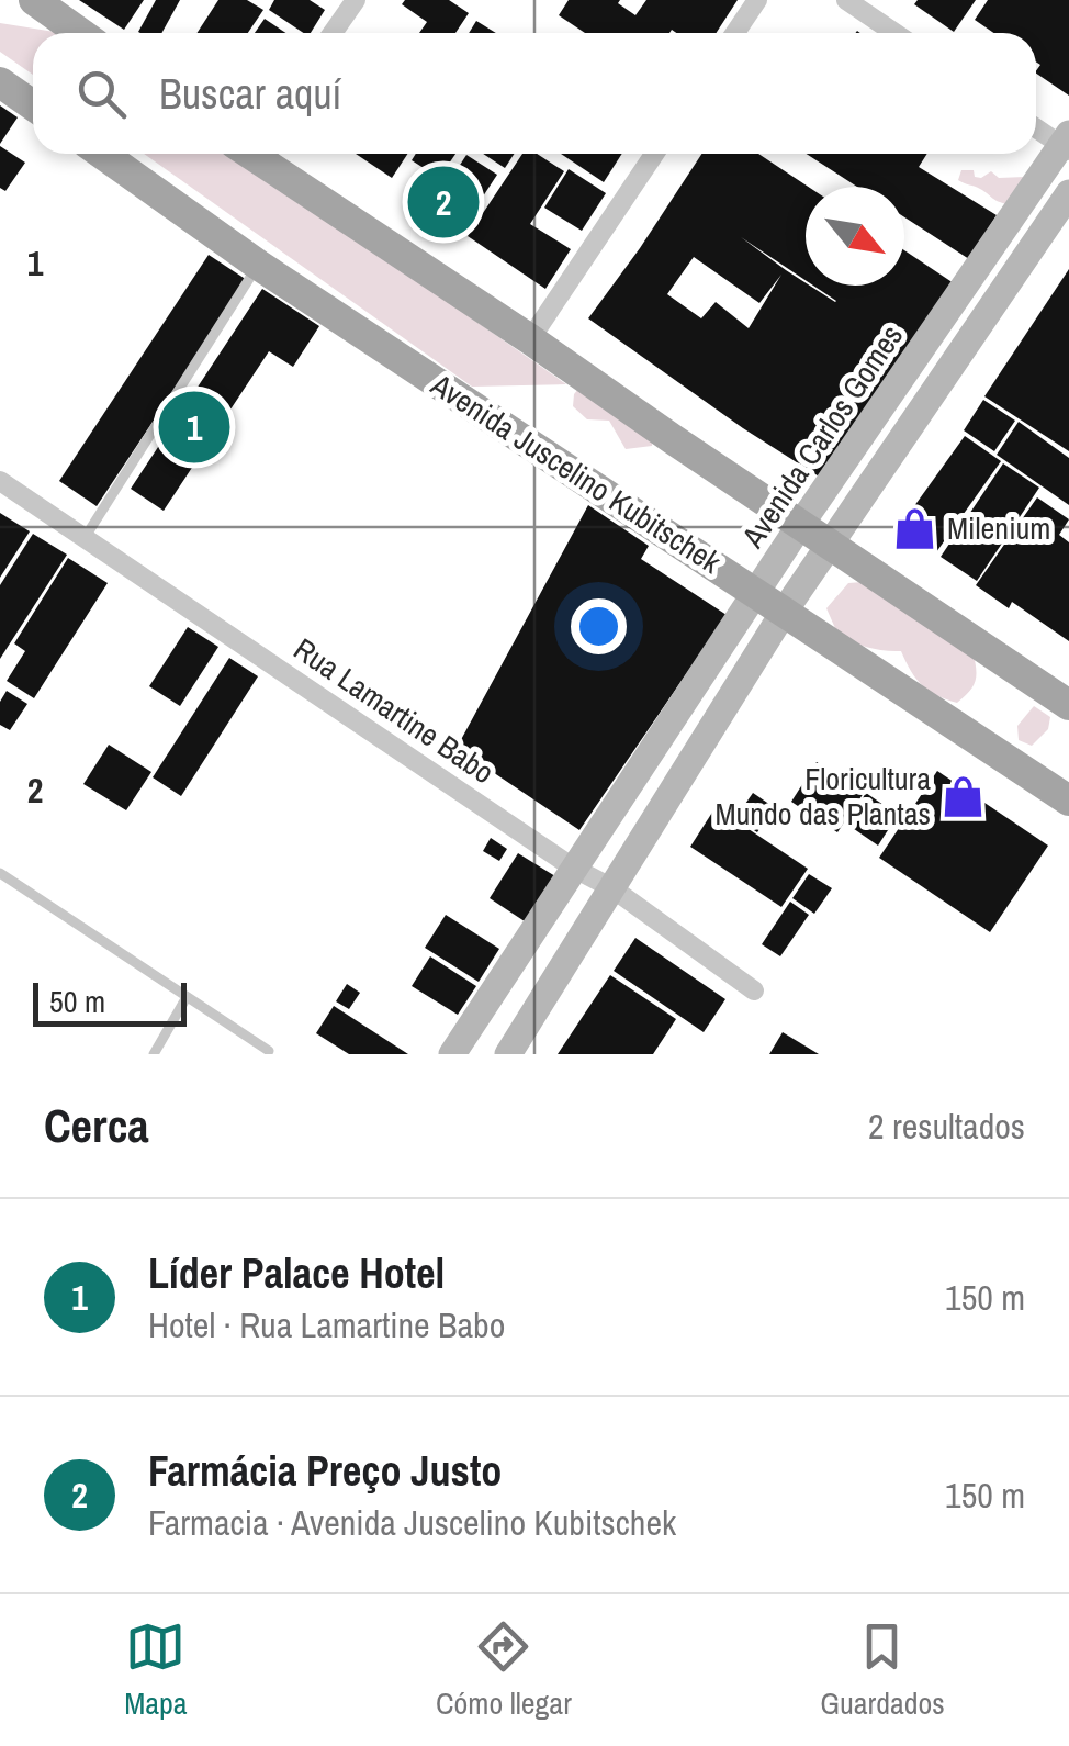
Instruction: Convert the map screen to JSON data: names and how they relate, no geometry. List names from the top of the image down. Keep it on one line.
{"streets":{"main road":["Avenida Juscelino Kubitschek"],"street":["Avenida Carlos Gomes","Rua Lamartine Babo"]},"crossings":[["Avenida Carlos Gomes","Avenida Juscelino Kubitschek"],["Avenida Carlos Gomes","Rua Lamartine Babo"]],"places":{"shop":["Milenium","Floricultura Mundo das Plantas"]},"scale_bar":"50 m","north":"bottom right","page":{"search":"Buscar aquí","pins":["2","1"],"scale":"50 m","heading":["Cerca","2 resultados"],"list":[{"mark":"1","name":"Líder Palace Hotel","note":"Hotel · Rua Lamartine Babo","value":"150 m"},{"mark":"2","name":"Farmácia Preço Justo","note":"Farmacia · Avenida Juscelino Kubitschek","value":"150 m"}],"nav":["Mapa","Cómo llegar","Guardados"]},"grid":{"rows":["1","2"]}}
